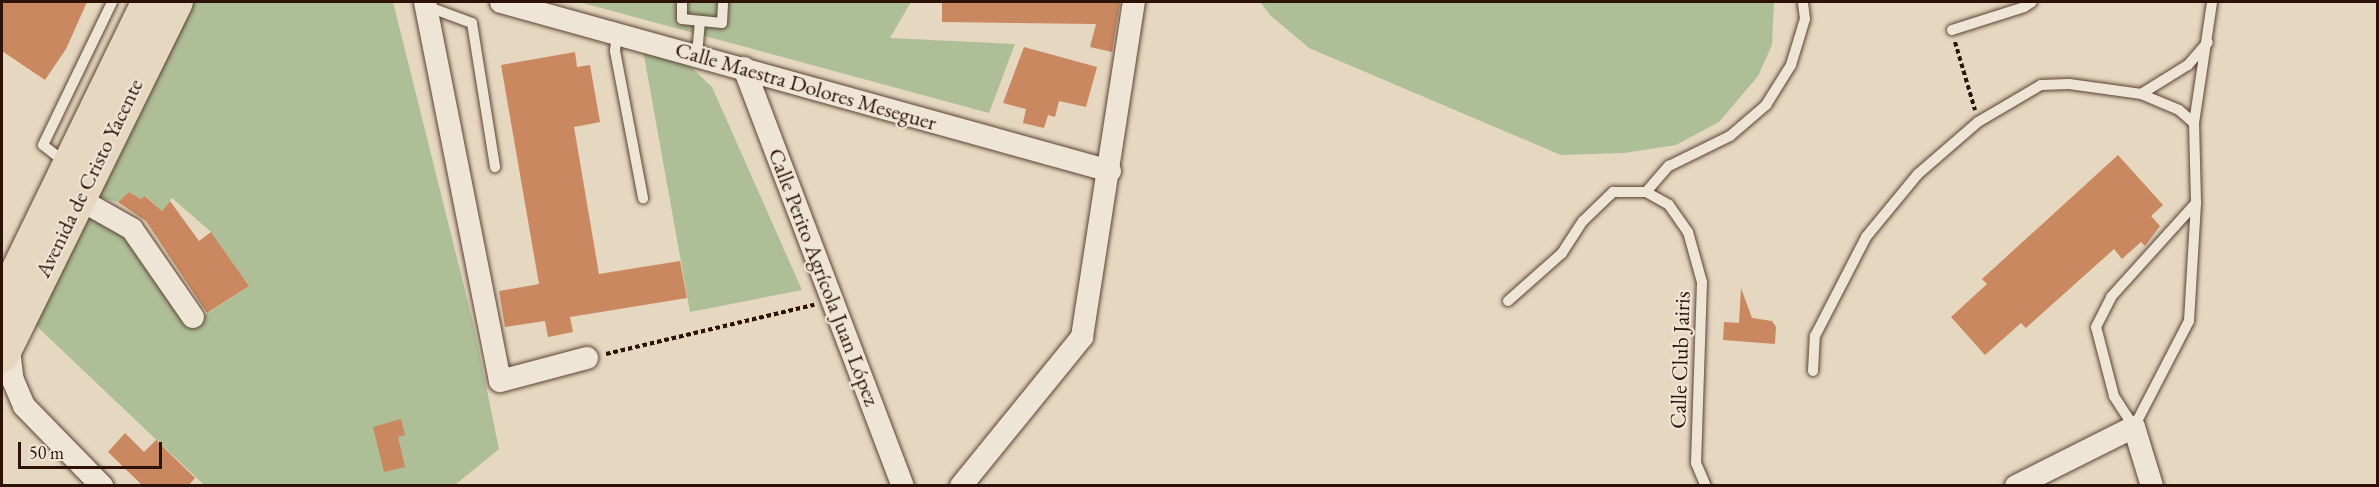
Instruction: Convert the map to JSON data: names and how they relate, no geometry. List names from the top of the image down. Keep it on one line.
{"streets":{"main road":["Avenida de Cristo Yacente"],"street":["Calle Maestra Dolores Meseguer","Calle Perito Agrícola Juan López"],"lane":["Calle Club Jairis"]},"crossings":[["Calle Maestra Dolores Meseguer","Calle Perito Agrícola Juan López"]],"scale_bar":"50 m"}
